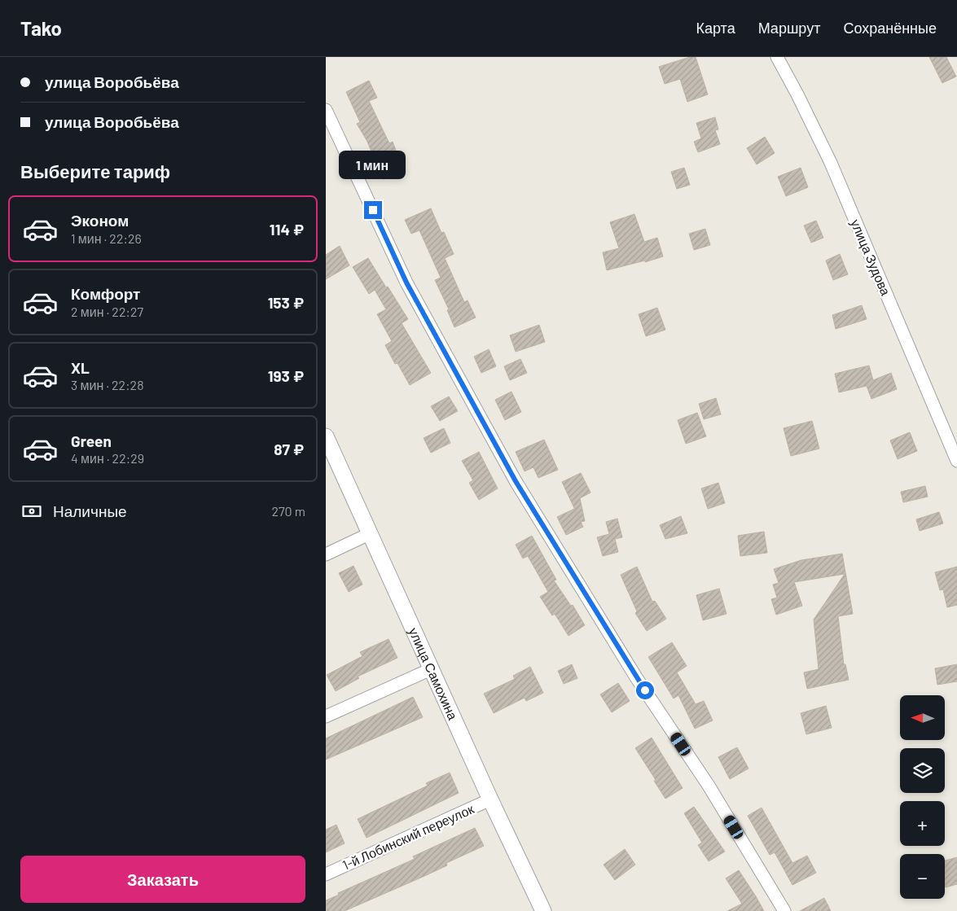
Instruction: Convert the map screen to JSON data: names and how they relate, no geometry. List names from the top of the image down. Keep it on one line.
{"streets":{"street":["улица Зудова","улица Самохина","1-й Лобинский переулок"]},"crossings":[["улица Самохина","1-й Лобинский переулок"]],"north":"left","page":{"header":"Tako","nav":["Карта","Маршрут","Сохранённые"],"banner":["улица Воробьёва","улица Воробьёва"],"heading":"Выберите тариф","bubble":"1 мин","list":[{"name":"Эконом","note":"1 мин · 22:26","value":"114 ₽"},{"name":"Комфорт","note":"2 мин · 22:27","value":"153 ₽"},{"name":"XL","note":"3 мин · 22:28","value":"193 ₽"},{"name":"Green","note":"4 мин · 22:29","value":"87 ₽"}],"pay":["Наличные","270 m"],"map_buttons":["+","−"],"buttons":"Заказать"}}
